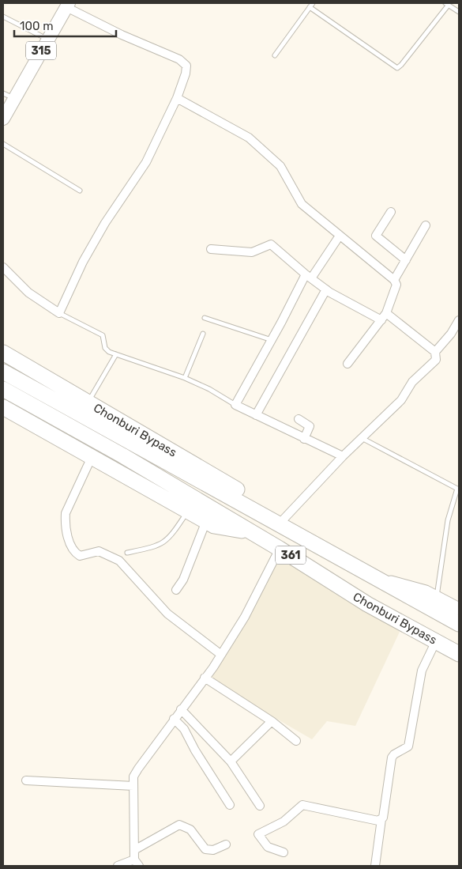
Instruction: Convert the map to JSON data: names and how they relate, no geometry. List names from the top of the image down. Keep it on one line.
{"streets":{"highway":["Chonburi Bypass","361"],"main road":["315"]},"crossings":[["Chonburi Bypass","361"]],"scale_bar":"100 m"}
